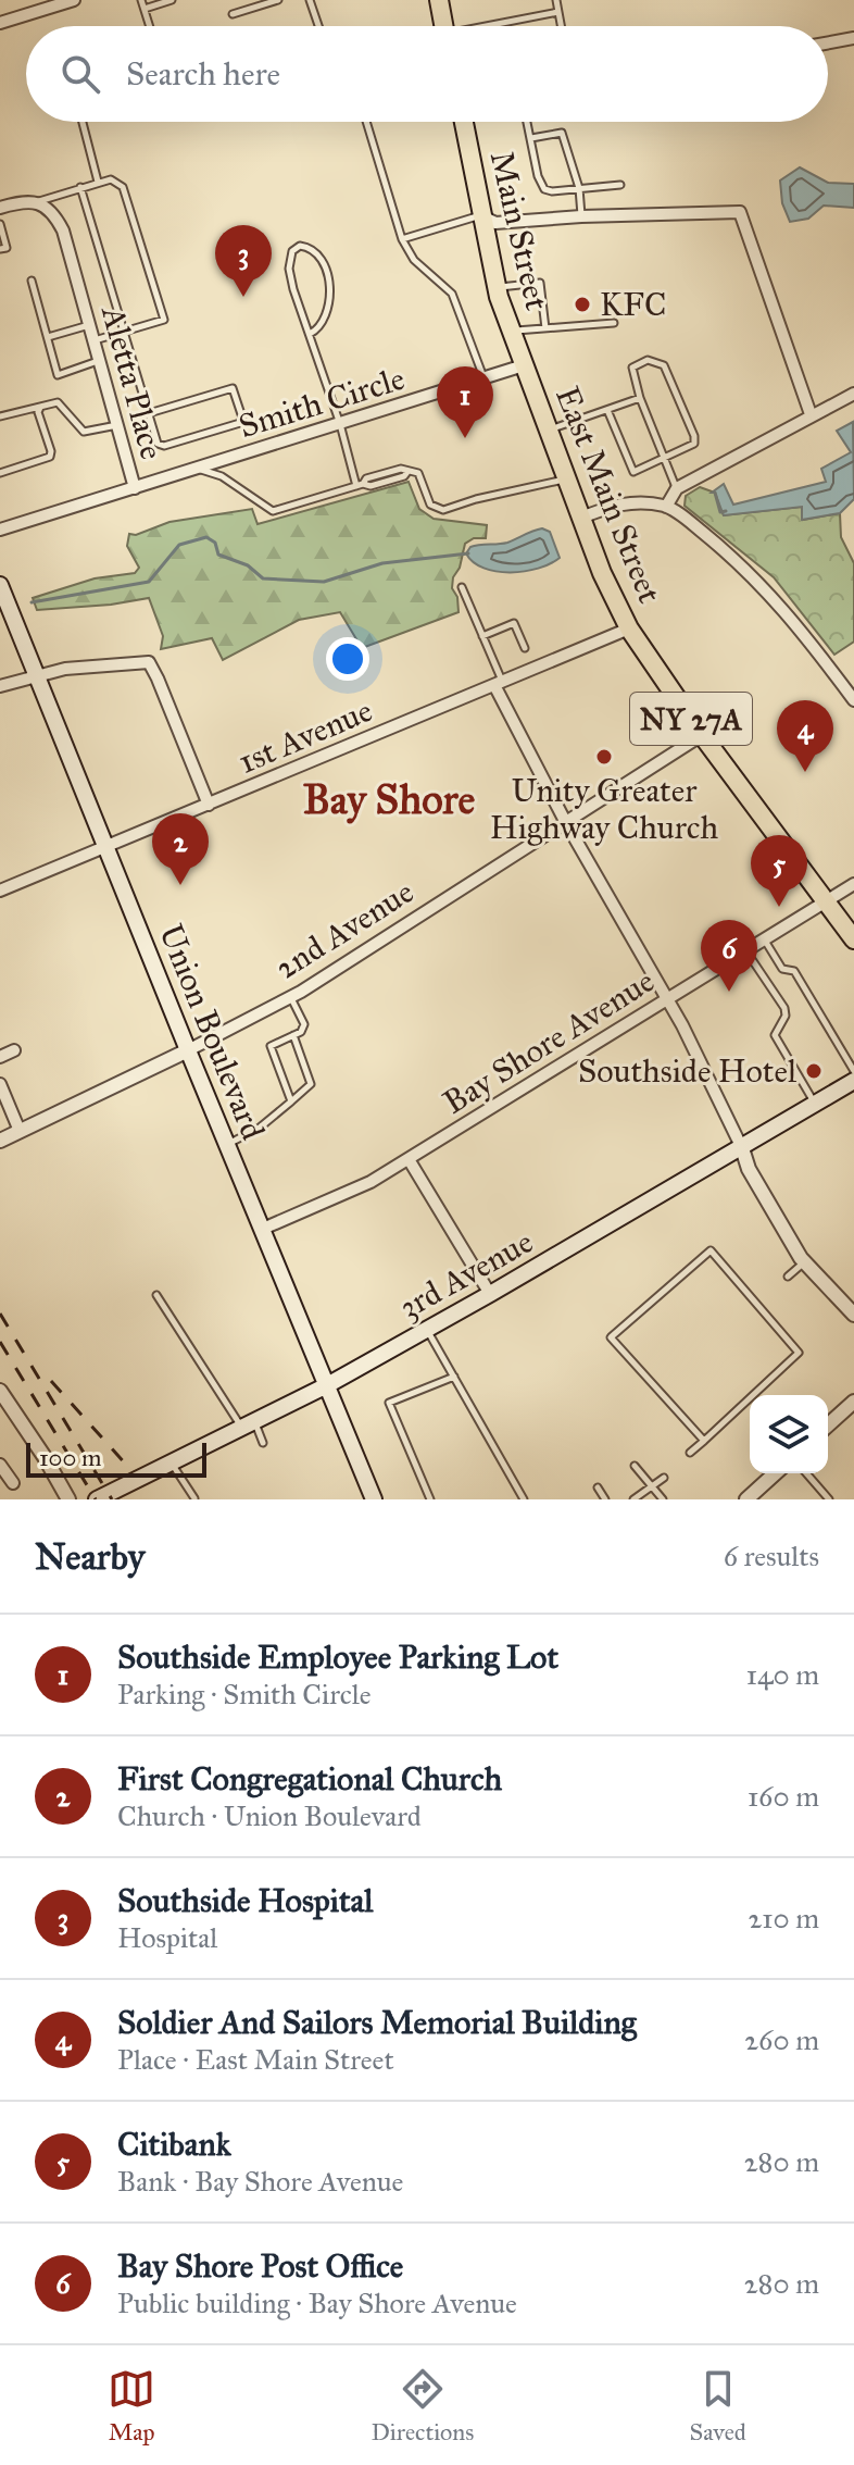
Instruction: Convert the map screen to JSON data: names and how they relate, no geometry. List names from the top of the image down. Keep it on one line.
{"streets":{"main road":["Main Street","East Main Street","NY 27A","Union Boulevard","3rd Avenue"],"street":["Aletta Place","Smith Circle","1st Avenue","2nd Avenue","Bay Shore Avenue"]},"crossings":[["Main Street","Smith Circle"],["Main Street","East Main Street"],["Aletta Place","Smith Circle"],["Smith Circle","East Main Street"],["East Main Street","1st Avenue"],["East Main Street","2nd Avenue"],["East Main Street","Bay Shore Avenue"],["1st Avenue","Union Boulevard"],["2nd Avenue","Union Boulevard"],["Union Boulevard","Bay Shore Avenue"],["Union Boulevard","3rd Avenue"]],"districts":["Bay Shore"],"places":["KFC","Unity Greater Highway Church","Southside Hotel"],"scale_bar":"100 m","page":{"search":"Search here","pins":["3","1","4","2","5","6"],"scale":"100 m","heading":["Nearby","6 results"],"list":[{"mark":"1","name":"Southside Employee Parking Lot","note":"Parking · Smith Circle","value":"140 m"},{"mark":"2","name":"First Congregational Church","note":"Church · Union Boulevard","value":"160 m"},{"mark":"3","name":"Southside Hospital","note":"Hospital","value":"210 m"},{"mark":"4","name":"Soldier And Sailors Memorial Building","note":"Place · East Main Street","value":"260 m"},{"mark":"5","name":"Citibank","note":"Bank · Bay Shore Avenue","value":"280 m"},{"mark":"6","name":"Bay Shore Post Office","note":"Public building · Bay Shore Avenue","value":"280 m"}],"nav":["Map","Directions","Saved"]}}
